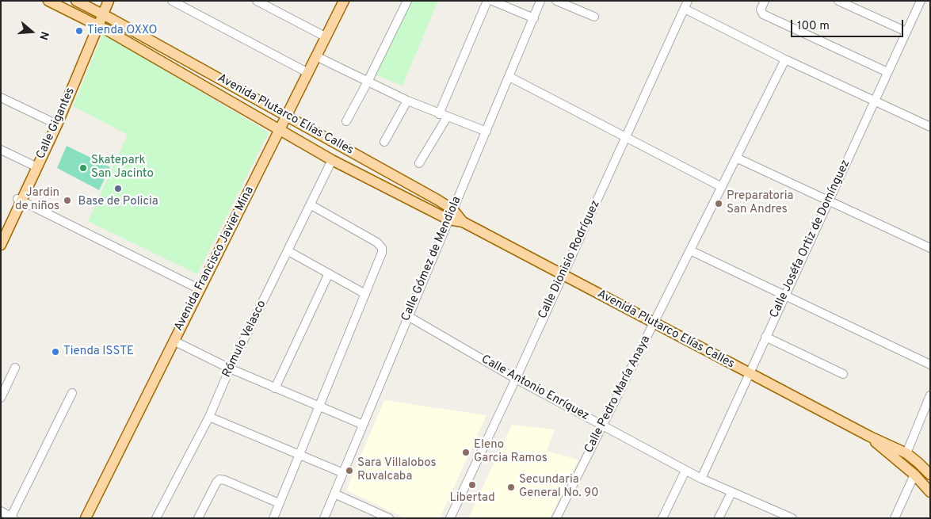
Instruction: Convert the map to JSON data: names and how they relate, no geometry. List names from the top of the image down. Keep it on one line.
{"streets":{"main road":["Avenida Plutarco Elías Calles","Calle Gigantes","Avenida Francisco Javier Mina"],"street":["Calle Joséfa Ortiz de Domínguez","Calle Gómez de Mendiola","Calle Dionisio Rodríguez","Rómulo Velasco","Calle Antonio Enríquez","Calle Pedro María Anaya"]},"crossings":[["Avenida Plutarco Elías Calles","Calle Gigantes"],["Avenida Plutarco Elías Calles","Calle Joséfa Ortiz de Domínguez"],["Avenida Plutarco Elías Calles","Avenida Francisco Javier Mina"],["Avenida Plutarco Elías Calles","Calle Gómez de Mendiola"],["Avenida Plutarco Elías Calles","Calle Dionisio Rodríguez"],["Avenida Plutarco Elías Calles","Rómulo Velasco"],["Avenida Plutarco Elías Calles","Calle Pedro María Anaya"],["Calle Joséfa Ortiz de Domínguez","Calle Antonio Enríquez"],["Calle Gómez de Mendiola","Calle Antonio Enríquez"],["Calle Dionisio Rodríguez","Calle Antonio Enríquez"],["Calle Antonio Enríquez","Calle Pedro María Anaya"]],"places":["Tienda OXXO","Skatepark San Jacinto","Base de Policia","Jardin de niños","Preparatoria San Andres","Tienda ISSTE","Eleno Garcia Ramos","Sara Villalobos Ruvalcaba","Libertad","Secundaria General No. 90"],"scale_bar":"100 m","north":"right"}
